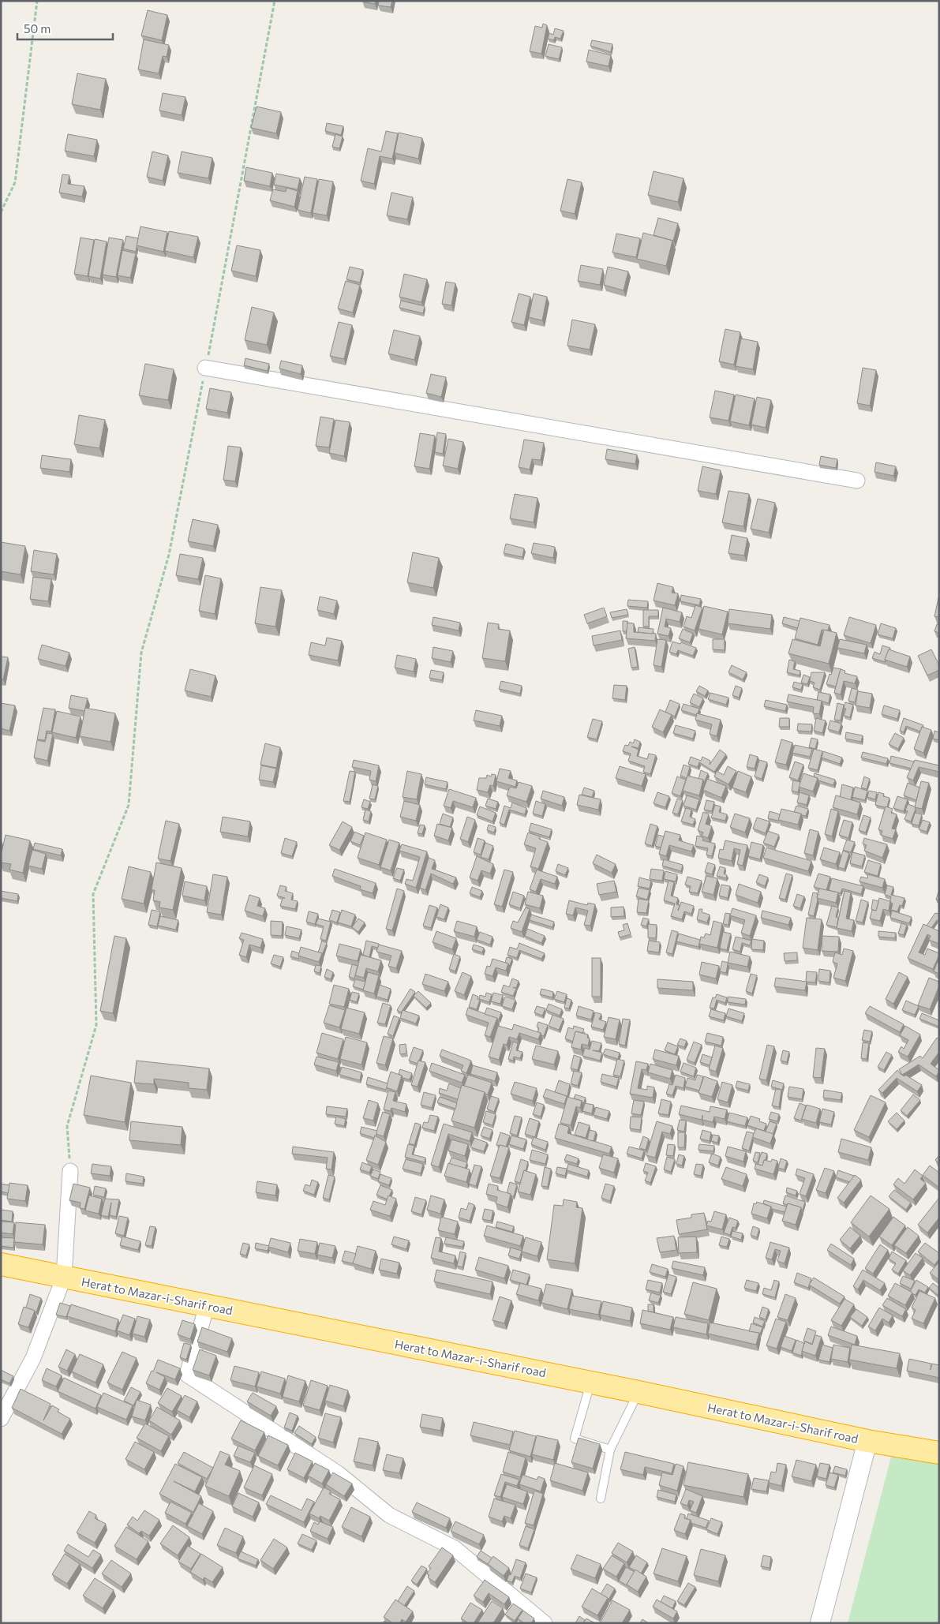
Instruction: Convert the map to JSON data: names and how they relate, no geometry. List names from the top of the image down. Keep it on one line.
{"streets":{"highway":["Herat to Mazar-i-Sharif road"]},"scale_bar":"50 m"}
